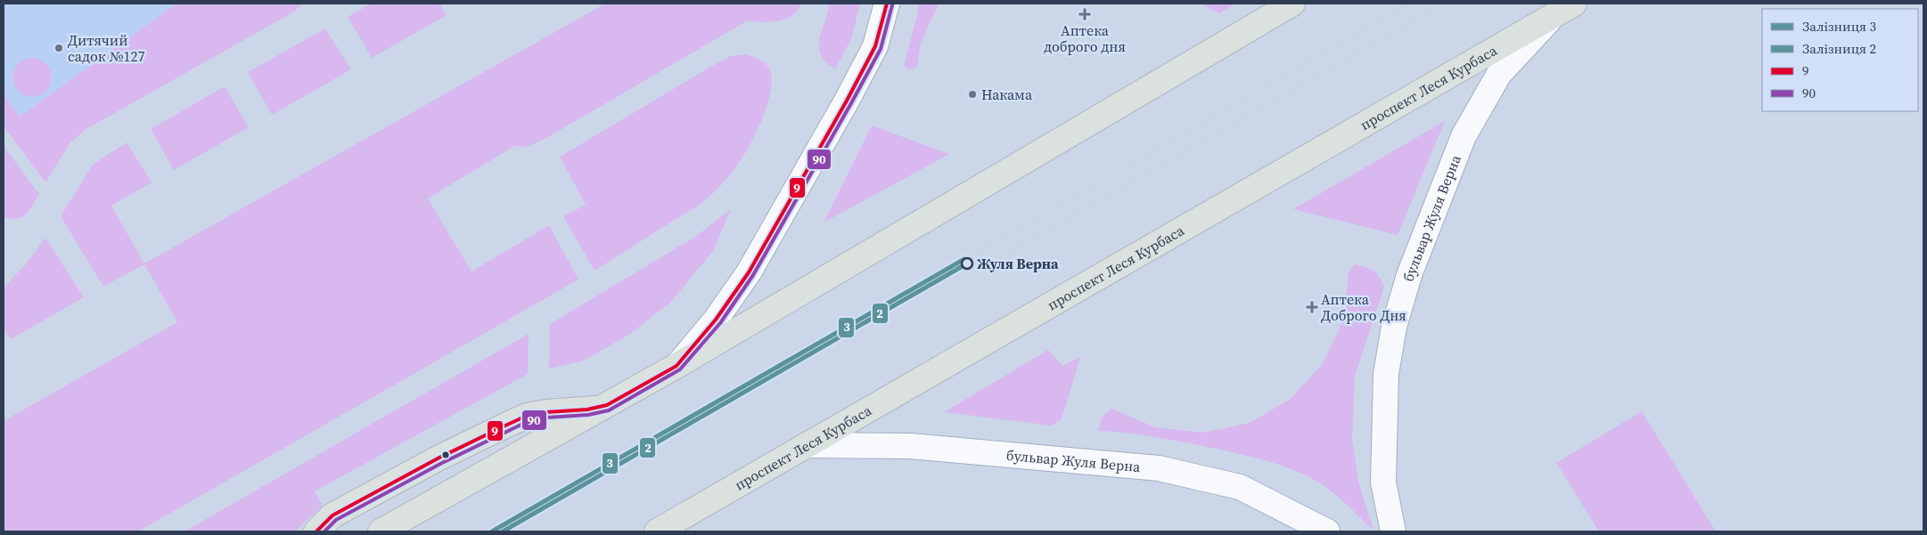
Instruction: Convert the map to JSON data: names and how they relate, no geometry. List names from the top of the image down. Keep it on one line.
{"streets":{"main road":["проспект Леся Курбаса"],"street":["бульвар Жуля Верна"]},"crossings":[["проспект Леся Курбаса","бульвар Жуля Верна"]],"places":{"health":["Аптека доброго дня","Аптека Доброго Дня"],"other":["Дитячий садок №127","Накама","Жуля Верна"]},"lines":["transit line 9","transit line 90","rail line 3","rail line 2"],"legend":["Залізниця 3","Залізниця 2","9","90"]}
